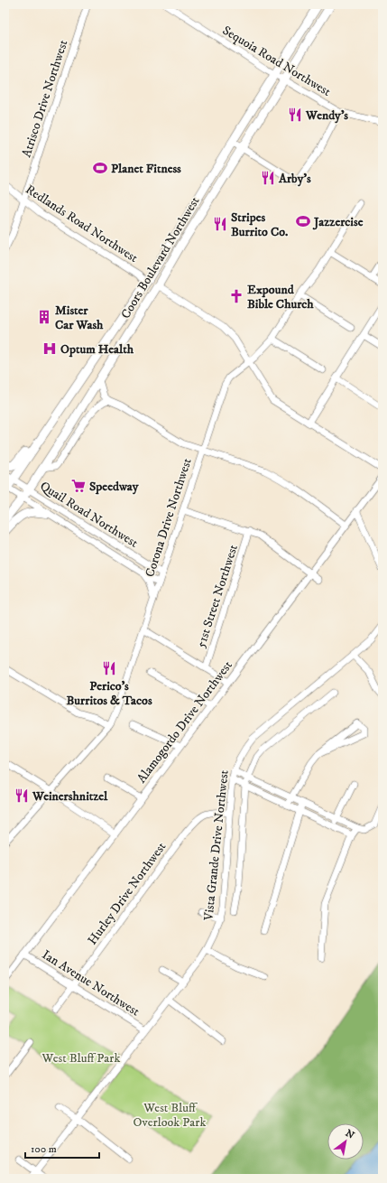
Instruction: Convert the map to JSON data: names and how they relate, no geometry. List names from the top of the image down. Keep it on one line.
{"streets":{"main road":["Coors Boulevard Northwest"],"street":["Sequoia Road Northwest","Atrisco Drive Northwest","Redlands Road Northwest","Quail Road Northwest","Corona Drive Northwest","51st Street Northwest","Alamogordo Drive Northwest","Vista Grande Drive Northwest","Hurley Drive Northwest","Ian Avenue Northwest"]},"crossings":[["Sequoia Road Northwest","Coors Boulevard Northwest"],["Atrisco Drive Northwest","Redlands Road Northwest"],["Redlands Road Northwest","Coors Boulevard Northwest"],["Coors Boulevard Northwest","Quail Road Northwest"],["Quail Road Northwest","Corona Drive Northwest"],["Alamogordo Drive Northwest","Ian Avenue Northwest"],["Vista Grande Drive Northwest","Hurley Drive Northwest"],["Vista Grande Drive Northwest","Ian Avenue Northwest"],["Hurley Drive Northwest","Ian Avenue Northwest"]],"parks":["West Bluff Park","West Bluff Overlook Park"],"places":{"restaurant":["Wendy's","Arby's","Stripes Burrito Co.","Perico's Burritos & Tacos","Weinershnitzel"],"sports":["Planet Fitness","Jazzercise"],"church":["Expound Bible Church"],"building":["Mister Car Wash"],"hospital":["Optum Health"],"supermarket":["Speedway"]},"scale_bar":"100 m","north":"top right"}
